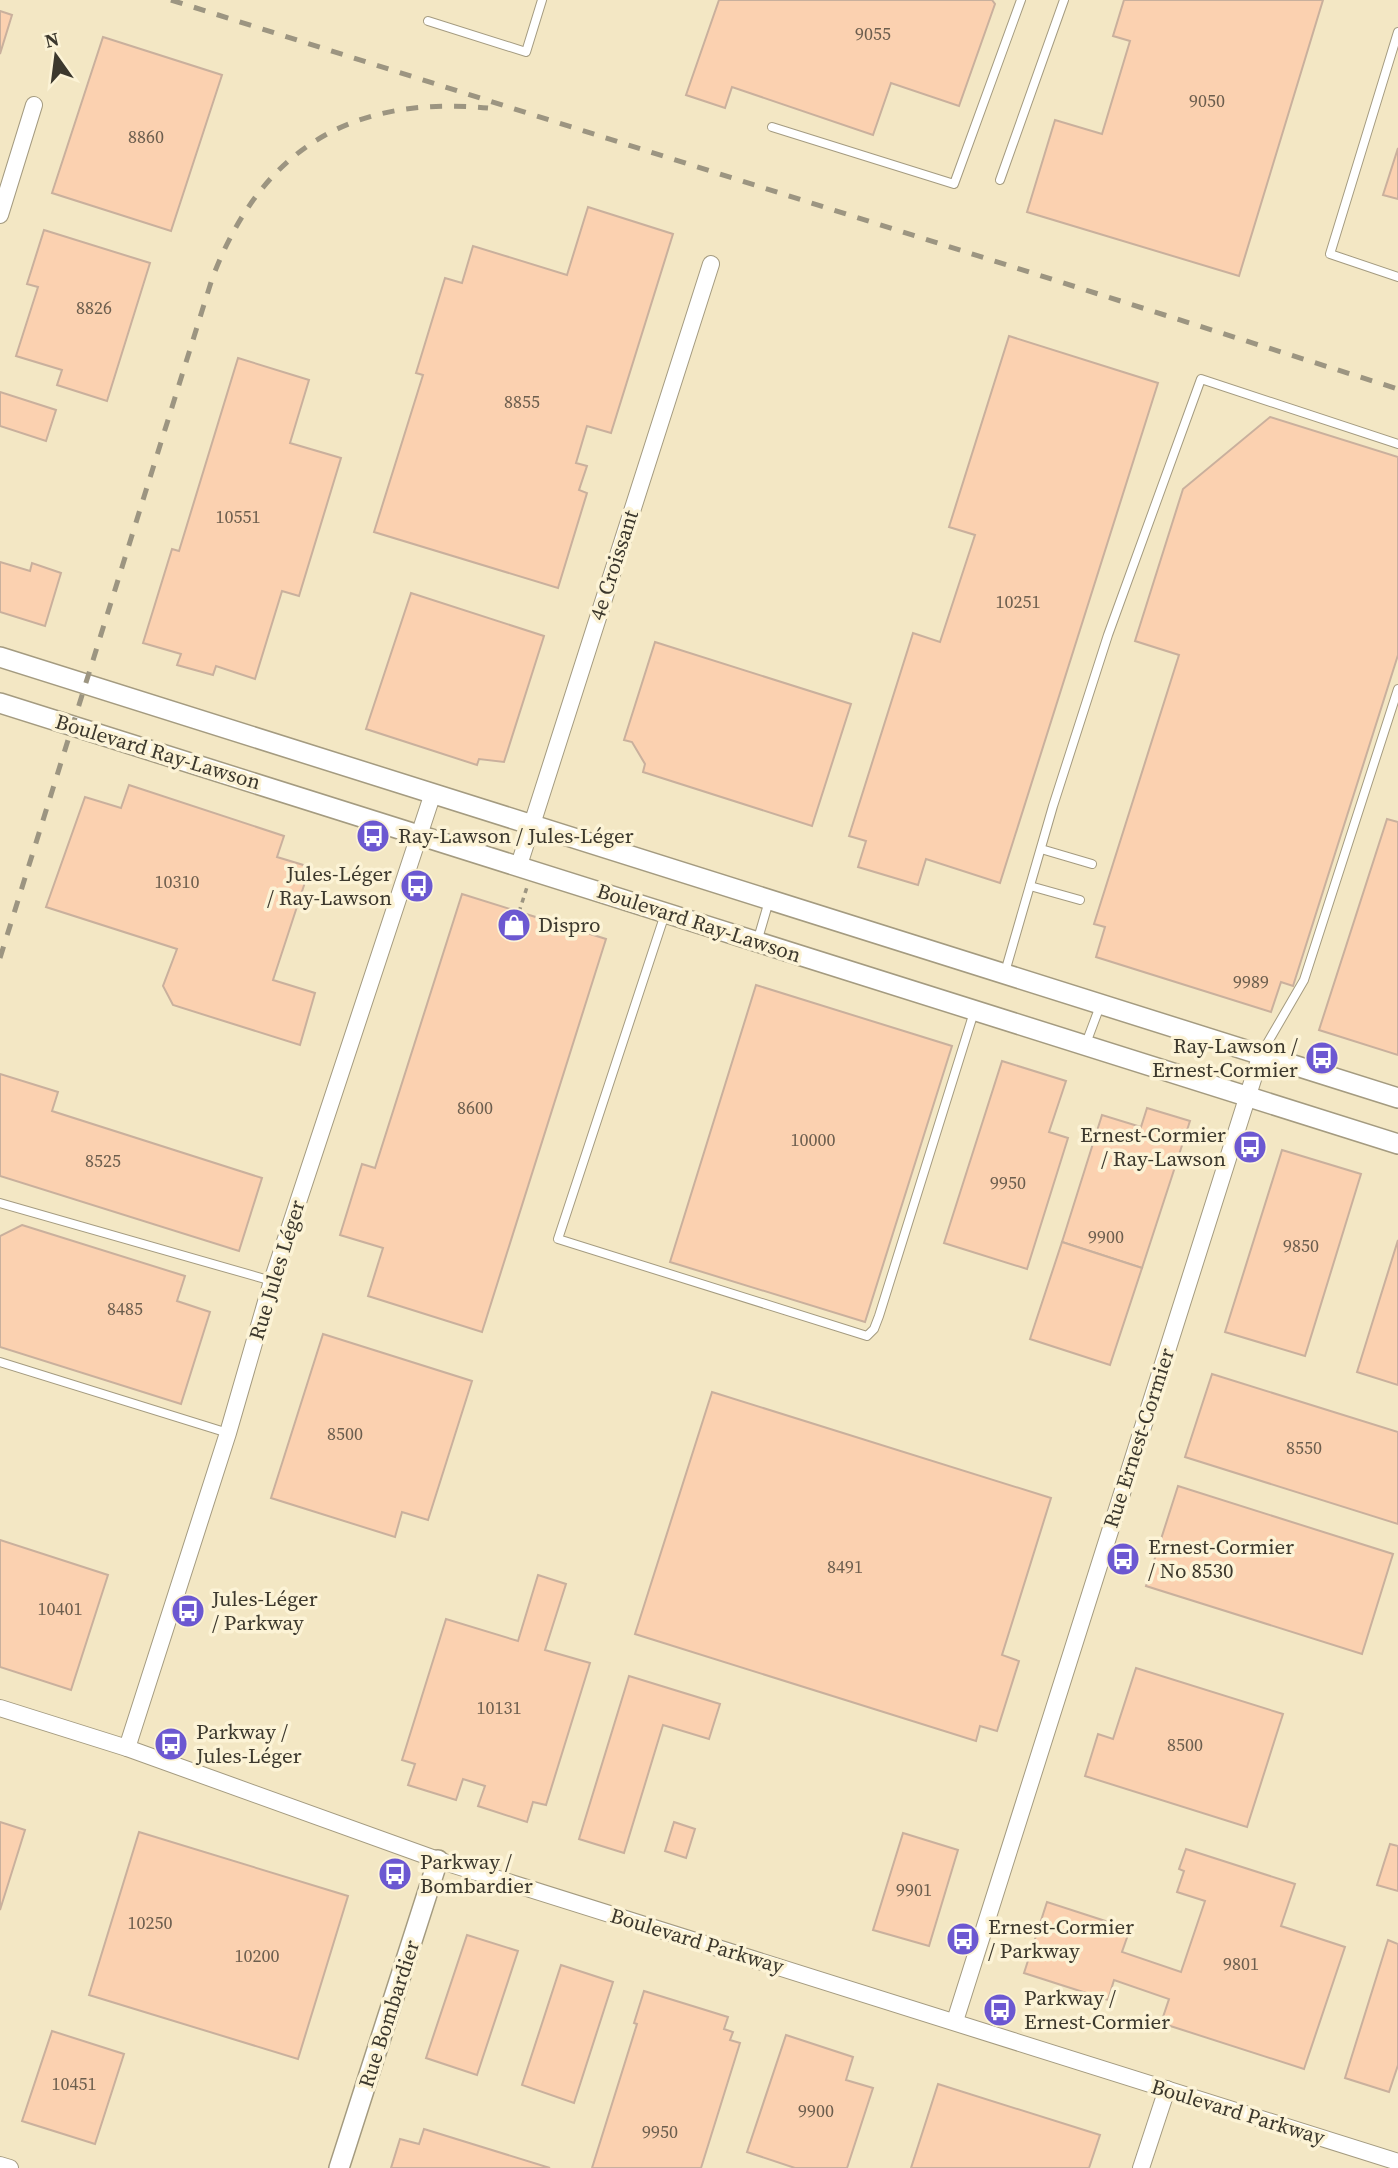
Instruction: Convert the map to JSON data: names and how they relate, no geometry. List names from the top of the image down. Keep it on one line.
{"streets":{"street":["4e Croissant","Boulevard Ray-Lawson","Rue Jules Léger","Rue Ernest-Cormier","Boulevard Parkway","Rue Bombardier"]},"crossings":[["4e Croissant","Boulevard Ray-Lawson"],["Boulevard Ray-Lawson","Rue Jules Léger"],["Boulevard Ray-Lawson","Rue Ernest-Cormier"],["Rue Jules Léger","Boulevard Parkway"],["Rue Ernest-Cormier","Boulevard Parkway"],["Boulevard Parkway","Rue Bombardier"]],"places":{"bus stop":["Ray-Lawson / Jules-Léger","Jules-Léger / Ray-Lawson","Ray-Lawson / Ernest-Cormier","Ernest-Cormier / Ray-Lawson","Ernest-Cormier / No 8530","Jules-Léger / Parkway","Parkway / Jules-Léger","Parkway / Bombardier","Ernest-Cormier / Parkway","Parkway / Ernest-Cormier"],"shop":["Dispro"]},"house_numbers":["9055","9050","8860","8826","8855","10551","10251","10310","9989","8600","10000","8525","9950","9900","9850","8485","8500","8550","8491","10401","10131","8500","9901","10250","10200","9801","10451","9900","9950"],"north":"top"}
